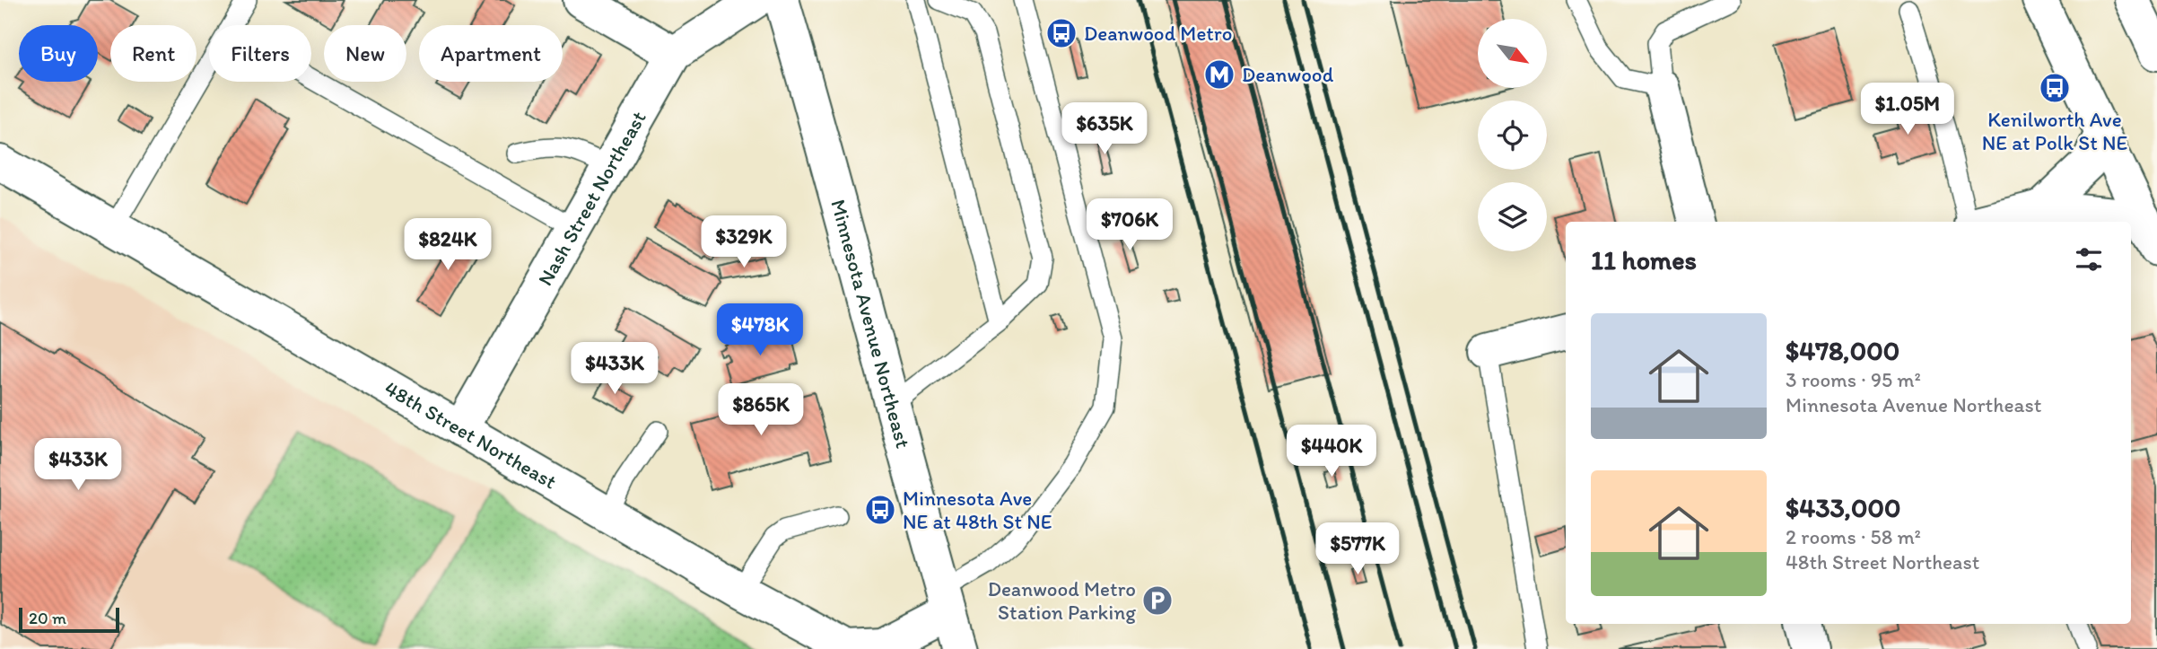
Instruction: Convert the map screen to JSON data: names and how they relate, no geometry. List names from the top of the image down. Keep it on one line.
{"streets":{"main road":["Nash Street Northeast","Minnesota Avenue Northeast","48th Street Northeast"]},"crossings":[["Nash Street Northeast","48th Street Northeast"],["Minnesota Avenue Northeast","48th Street Northeast"]],"places":{"bus stop":["Deanwood Metro","Kenilworth Ave NE at Polk St NE","Minnesota Ave NE at 48th St NE"],"metro station":["Deanwood"],"parking":["Deanwood Metro Station Parking"]},"scale_bar":"20 m","north":"bottom right","page":{"chip":["Buy","Rent","Filters","New","Apartment"],"price":["$1.05M","$635K","$706K","$329K","$824K","$478K","$433K","$865K","$440K","$433K","$577K"],"heading":"11 homes","list":[{"name":"$478,000","note":"3 rooms · 95 m² · Minnesota Avenue Northeast"},{"name":"$433,000","note":"2 rooms · 58 m² · 48th Street Northeast"}],"scale":"20 m"}}
